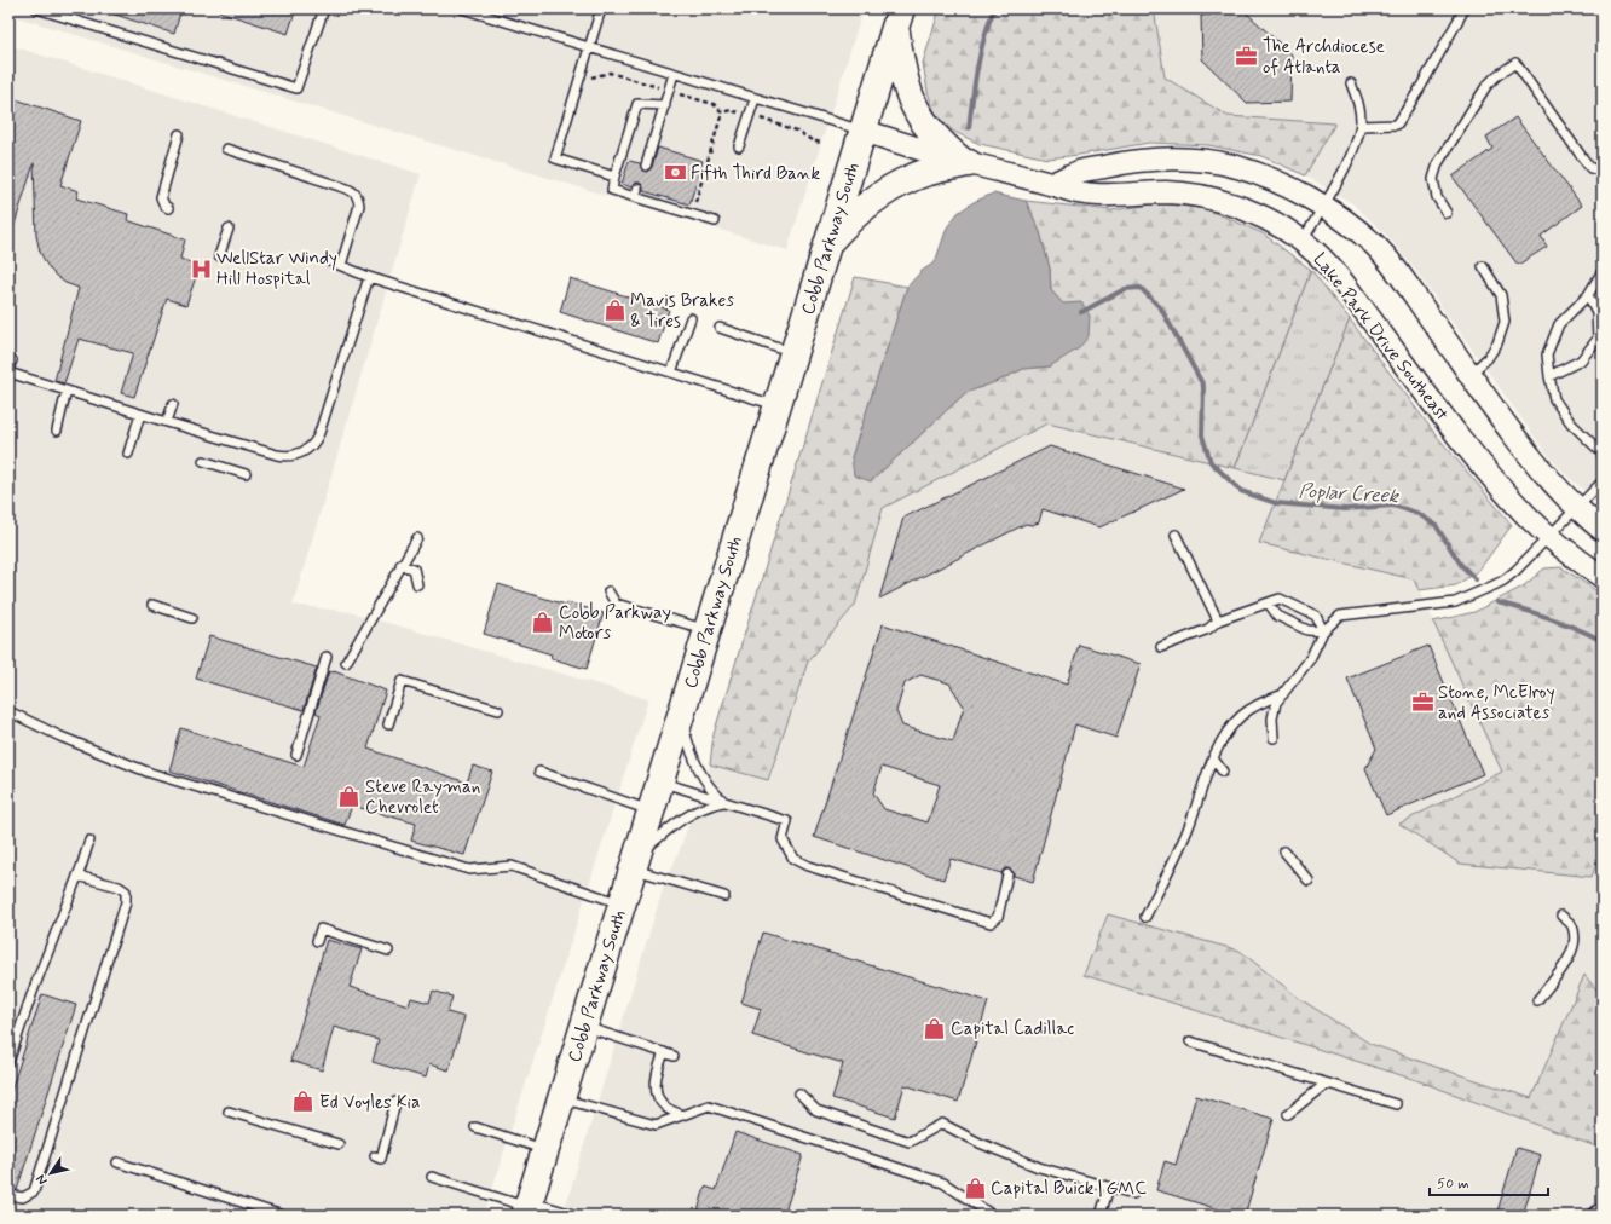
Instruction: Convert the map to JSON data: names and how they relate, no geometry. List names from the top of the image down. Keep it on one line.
{"streets":{"main road":["Cobb Parkway South"],"street":["Lake Park Drive Southeast"]},"crossings":[["Cobb Parkway South","Lake Park Drive Southeast"]],"water":["Poplar Creek"],"places":{"office":["The Archdiocese of Atlanta","Stone, McElroy and Associates"],"bank":["Fifth Third Bank"],"hospital":["WellStar Windy Hill Hospital"],"shop":["Mavis Brakes & Tires","Cobb Parkway Motors","Steve Rayman Chevrolet","Capital Cadillac","Ed Voyles Kia","Capital Buick | GMC"]},"scale_bar":"50 m","north":"bottom left"}
